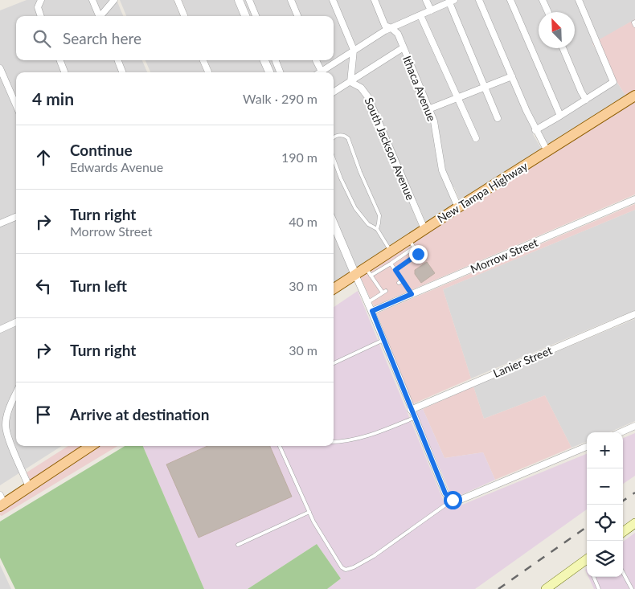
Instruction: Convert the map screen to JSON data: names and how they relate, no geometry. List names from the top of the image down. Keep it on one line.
{"streets":{"main road":["New Tampa Highway"],"street":["Ithaca Avenue","South Jackson Avenue","Morrow Street","Lanier Street"]},"crossings":[["Ithaca Avenue","New Tampa Highway"],["South Jackson Avenue","New Tampa Highway"]],"north":"top left","page":{"search":"Search here","heading":["4 min","Walk · 290 m"],"list":[["Continue","Edwards Avenue","190 m"],["Turn right","Morrow Street","40 m"],["Turn left","30 m"],["Turn right","30 m"],"Arrive at destination"],"map_buttons":["+","−"]}}
